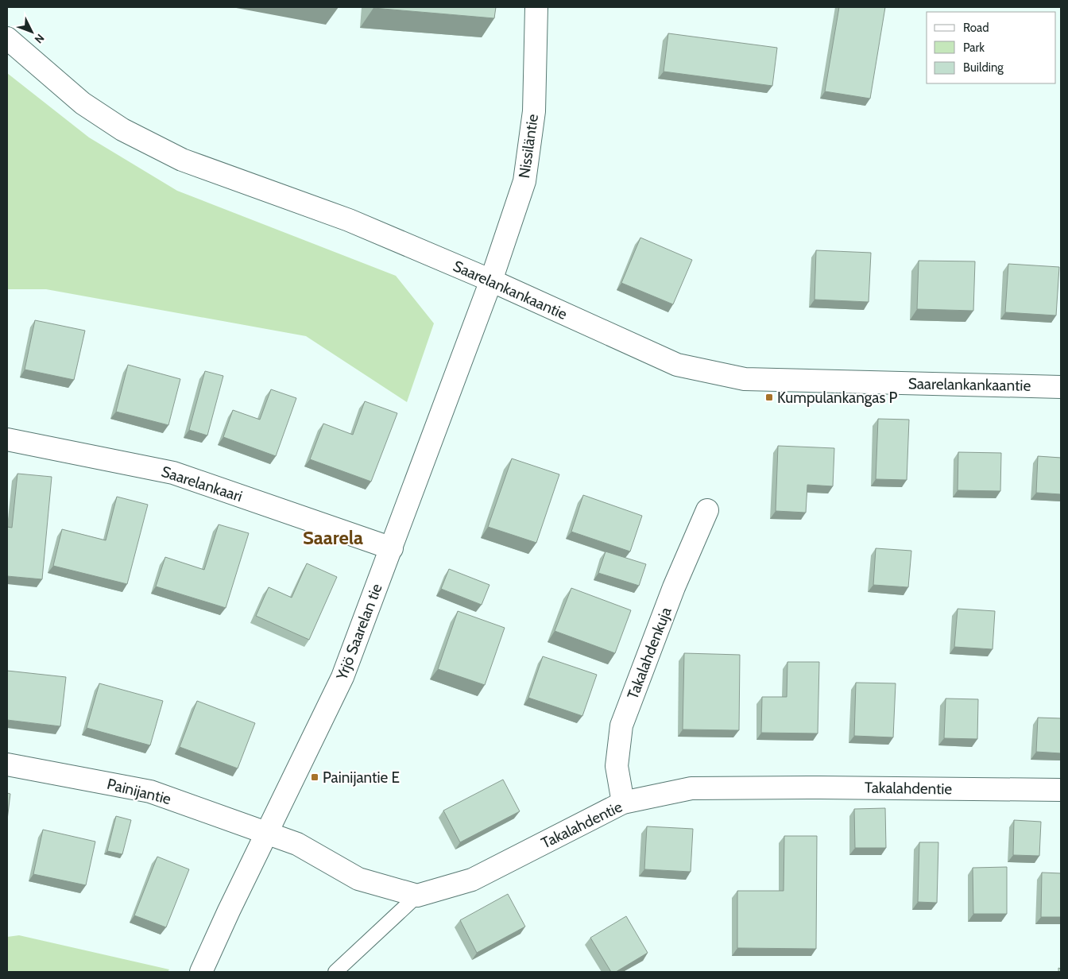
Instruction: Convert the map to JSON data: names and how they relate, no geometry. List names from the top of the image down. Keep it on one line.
{"streets":{"street":["Nissiläntie","Saarelankankaantie","Saarelankaari","Yrjö Saarelan tie","Takalahdenkuja","Takalahdentie","Painijantie"]},"crossings":[["Nissiläntie","Saarelankankaantie"],["Nissiläntie","Yrjö Saarelan tie"],["Saarelankankaantie","Yrjö Saarelan tie"],["Saarelankaari","Yrjö Saarelan tie"],["Yrjö Saarelan tie","Painijantie"],["Takalahdenkuja","Takalahdentie"]],"districts":["Saarela"],"places":{"transit":["Kumpulankangas P","Painijantie E"]},"legend":["Road","Park","Building"],"north":"bottom right"}
